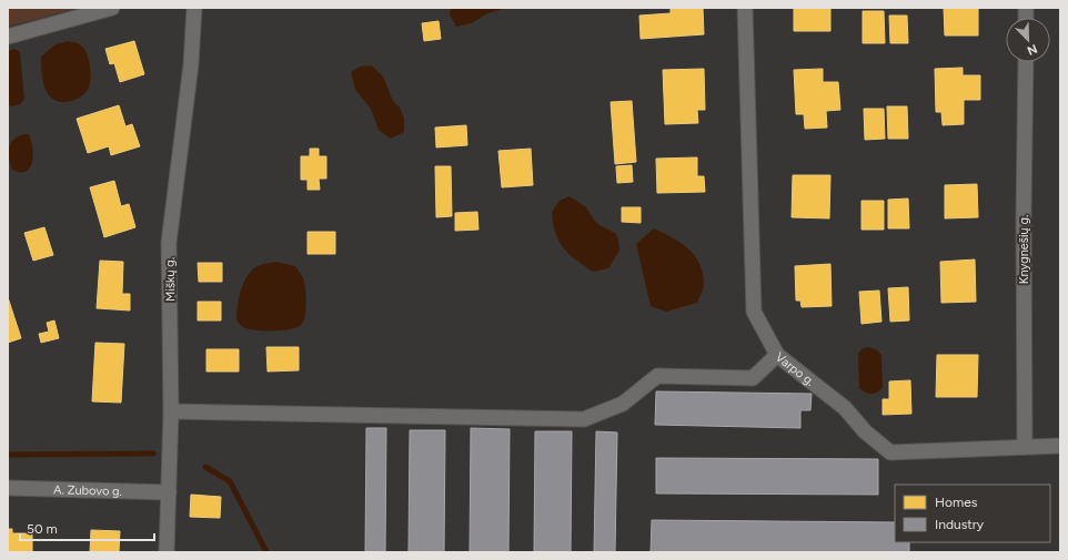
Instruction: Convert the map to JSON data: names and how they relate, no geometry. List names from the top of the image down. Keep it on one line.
{"streets":{"street":["Knygnešių g.","Miškų g.","Varpo g.","A. Zubovo g."]},"crossings":[["Knygnešių g.","Varpo g."],["Miškų g.","A. Zubovo g."]],"legend":["Homes","Industry"],"scale_bar":"50 m","north":"bottom right"}
